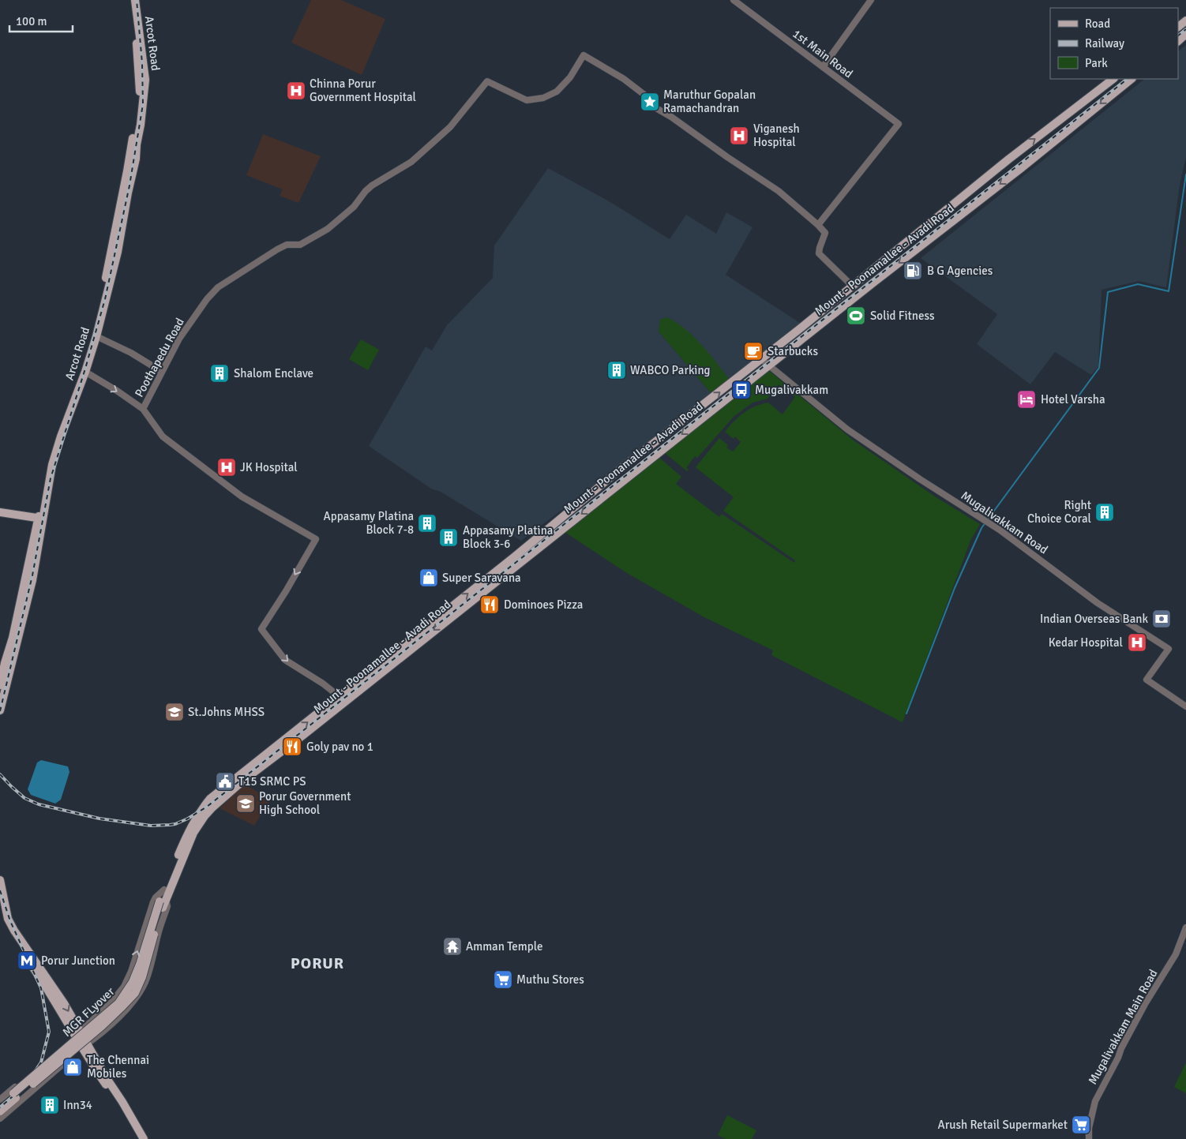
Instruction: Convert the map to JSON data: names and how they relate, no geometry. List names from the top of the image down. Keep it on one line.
{"streets":{"main road":["Arcot Road","Mount - Poonamallee - Avadi Road","MGR FLyover"],"street":["1st Main Road","Poothapedu Road","Mugalivakkam Road","Mugalivakkam Main Road"]},"crossings":[["Arcot Road","Poothapedu Road"],["1st Main Road","Poothapedu Road"],["Mount - Poonamallee - Avadi Road","Mugalivakkam Road"],["Mount - Poonamallee - Avadi Road","MGR FLyover"]],"districts":["PORUR"],"places":{"hospital":["Chinna Porur Government Hospital","Viganesh Hospital","JK Hospital","Kedar Hospital"],"place":["Maruthur Gopalan Ramachandran"],"fuel station":["B G Agencies"],"sports":["Solid Fitness"],"cafe":["Starbucks"],"building":["WABCO Parking","Shalom Enclave","Right Choice Coral","Appasamy Platina Block 7-8","Appasamy Platina Block 3-6","Inn34"],"bus stop":["Mugalivakkam"],"hotel":["Hotel Varsha"],"shop":["Super Saravana","The Chennai Mobiles"],"restaurant":["Dominoes Pizza","Goly pav no 1"],"bank":["Indian Overseas Bank"],"school or university":["St.Johns MHSS","Porur Government High School"],"public building":["T15 SRMC PS"],"temple":["Amman Temple"],"metro station":["Porur Junction"],"supermarket":["Muthu Stores","Arush Retail Supermarket"]},"legend":["Road","Railway","Park"],"scale_bar":"100 m"}
